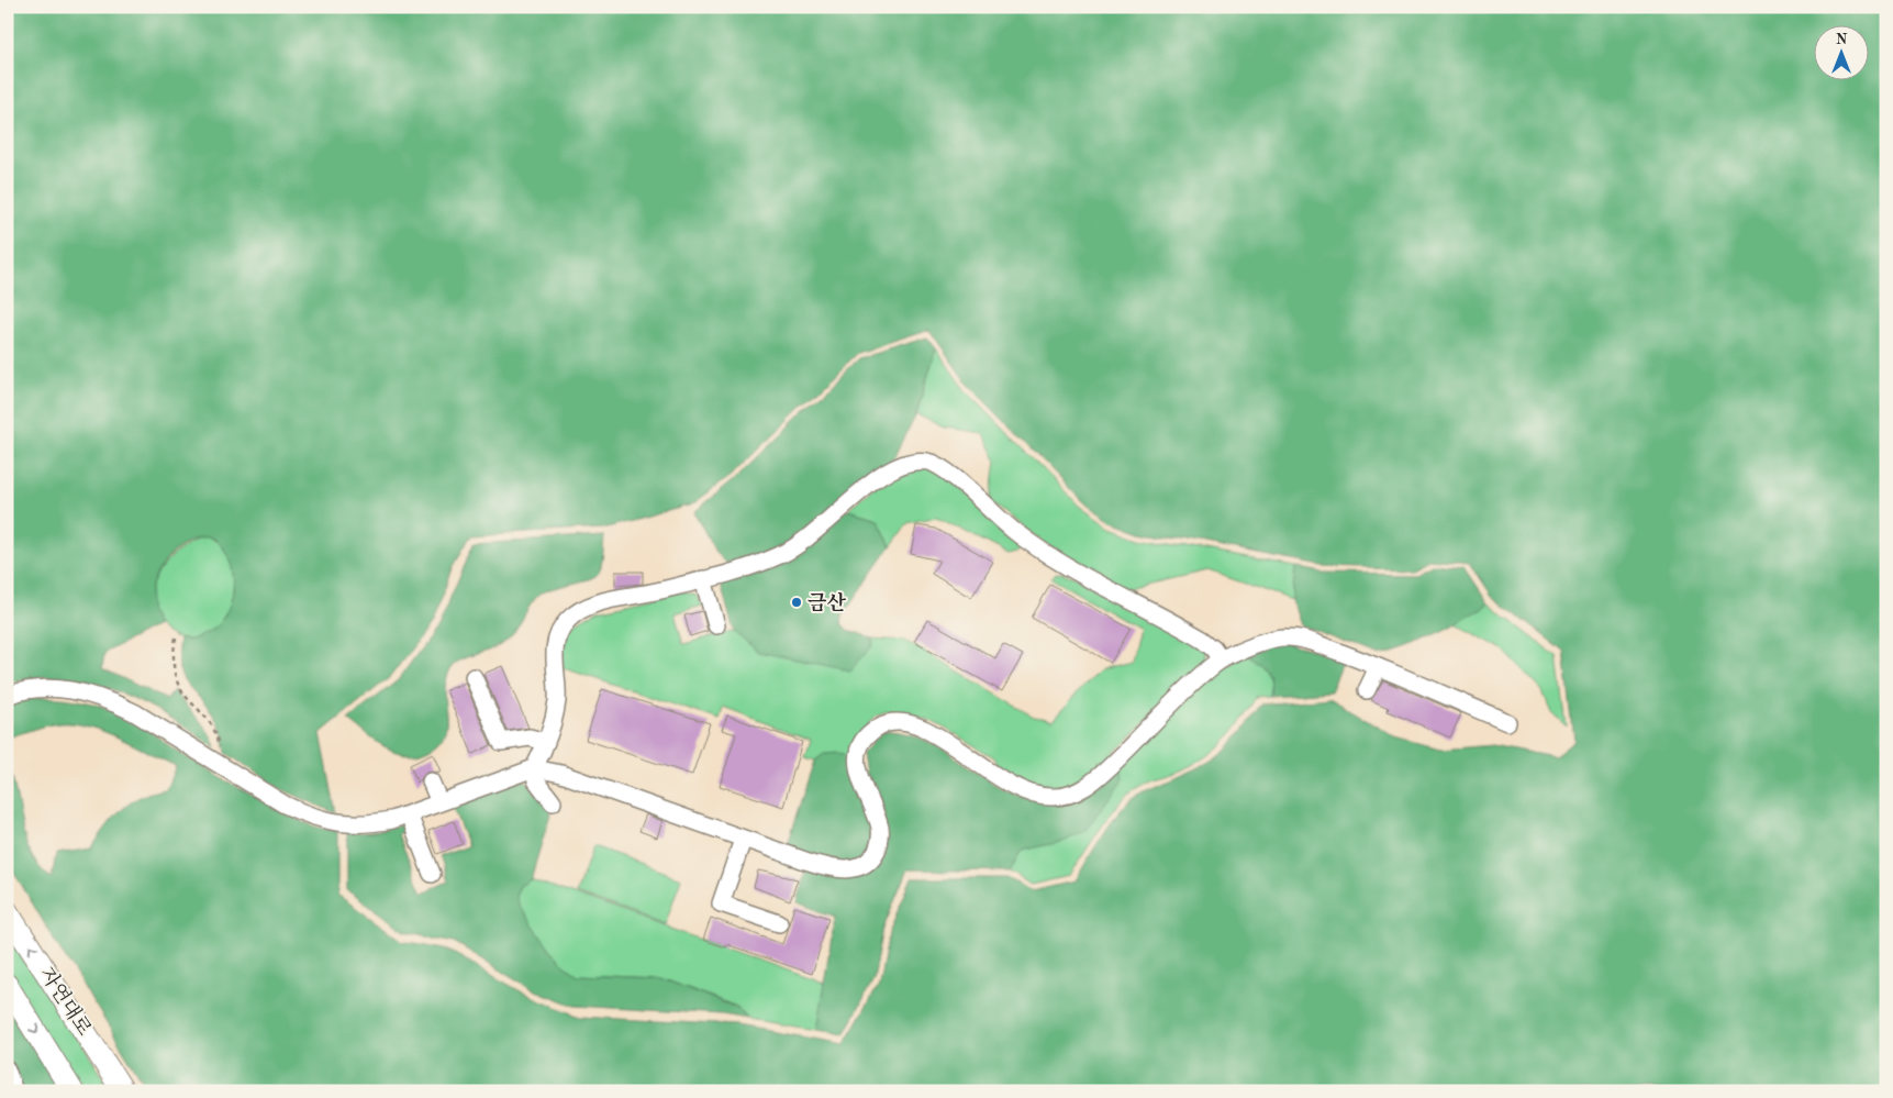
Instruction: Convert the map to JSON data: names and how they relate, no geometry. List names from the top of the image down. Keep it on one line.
{"streets":{"main road":["자연대로"]},"places":["금산"],"north":"top"}
